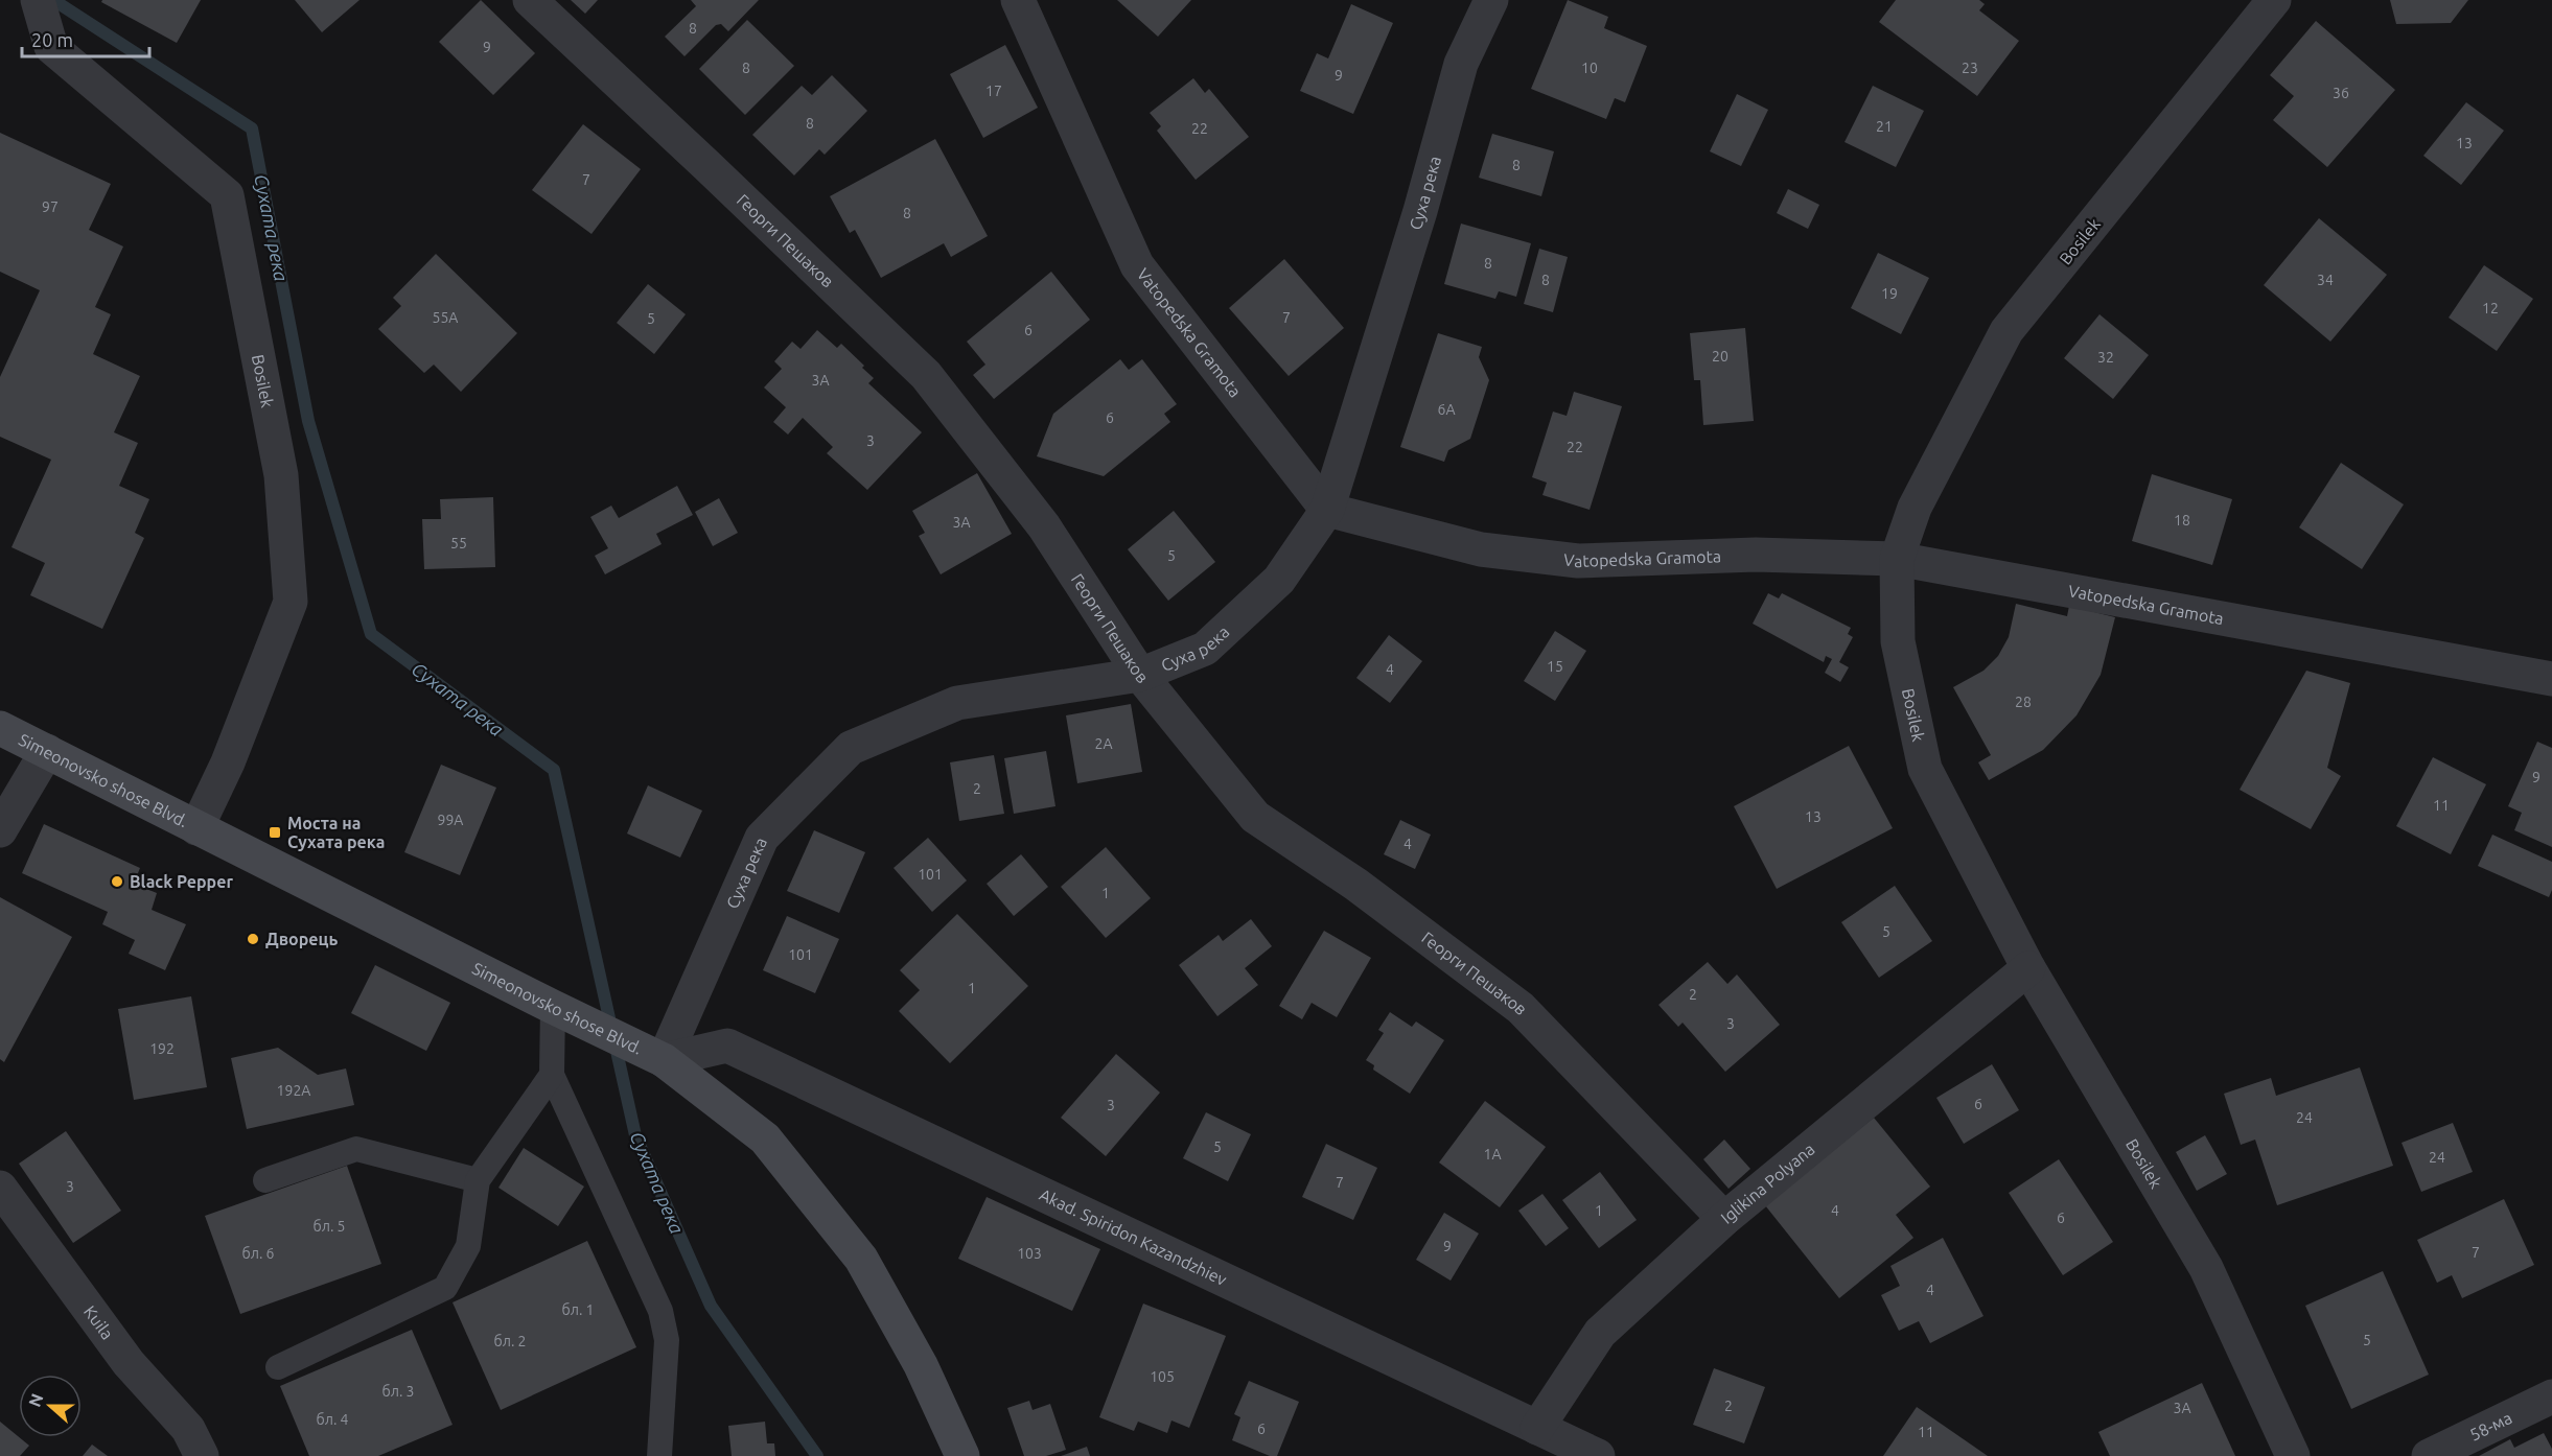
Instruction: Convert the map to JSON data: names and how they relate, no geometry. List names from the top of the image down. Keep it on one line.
{"streets":{"street":["Суха река","Георги Пешаков","Bosilek","Vatopedska Gramota","Simeonovsko shose Blvd.","Iglikina Polyana","Akad. Spiridon Kazandzhiev","Kuila","58-ма"]},"crossings":[["Суха река","Георги Пешаков"],["Суха река","Vatopedska Gramota"],["Суха река","Simeonovsko shose Blvd."],["Суха река","Akad. Spiridon Kazandzhiev"],["Георги Пешаков","Iglikina Polyana"],["Bosilek","Vatopedska Gramota"],["Bosilek","Simeonovsko shose Blvd."],["Bosilek","Iglikina Polyana"],["Simeonovsko shose Blvd.","Akad. Spiridon Kazandzhiev"],["Iglikina Polyana","Akad. Spiridon Kazandzhiev"]],"water":["Сухата река"],"places":{"transit":["Моста на Сухата река"],"other":["Black Pepper","Дворець"]},"house_numbers":["8","9","8","10","23","9","17","36","8","21","22","13","8","7","97","8","8","8","34","19","12","55А","7","5","6","20","32","3A","6A","6","3","22","18","3А","55","5","15","4","28","2А","9","2","11","13","99А","4","101","1","5","101","1","2","3","192","192А","6","3","24","5","1А","24","7","3","1","4","6","бл. 5","9","7","бл. 6","103","4","бл. 1","5","бл. 2","105","бл. 3","2","3А","бл. 4","6","11"],"scale_bar":"20 m","north":"left"}
